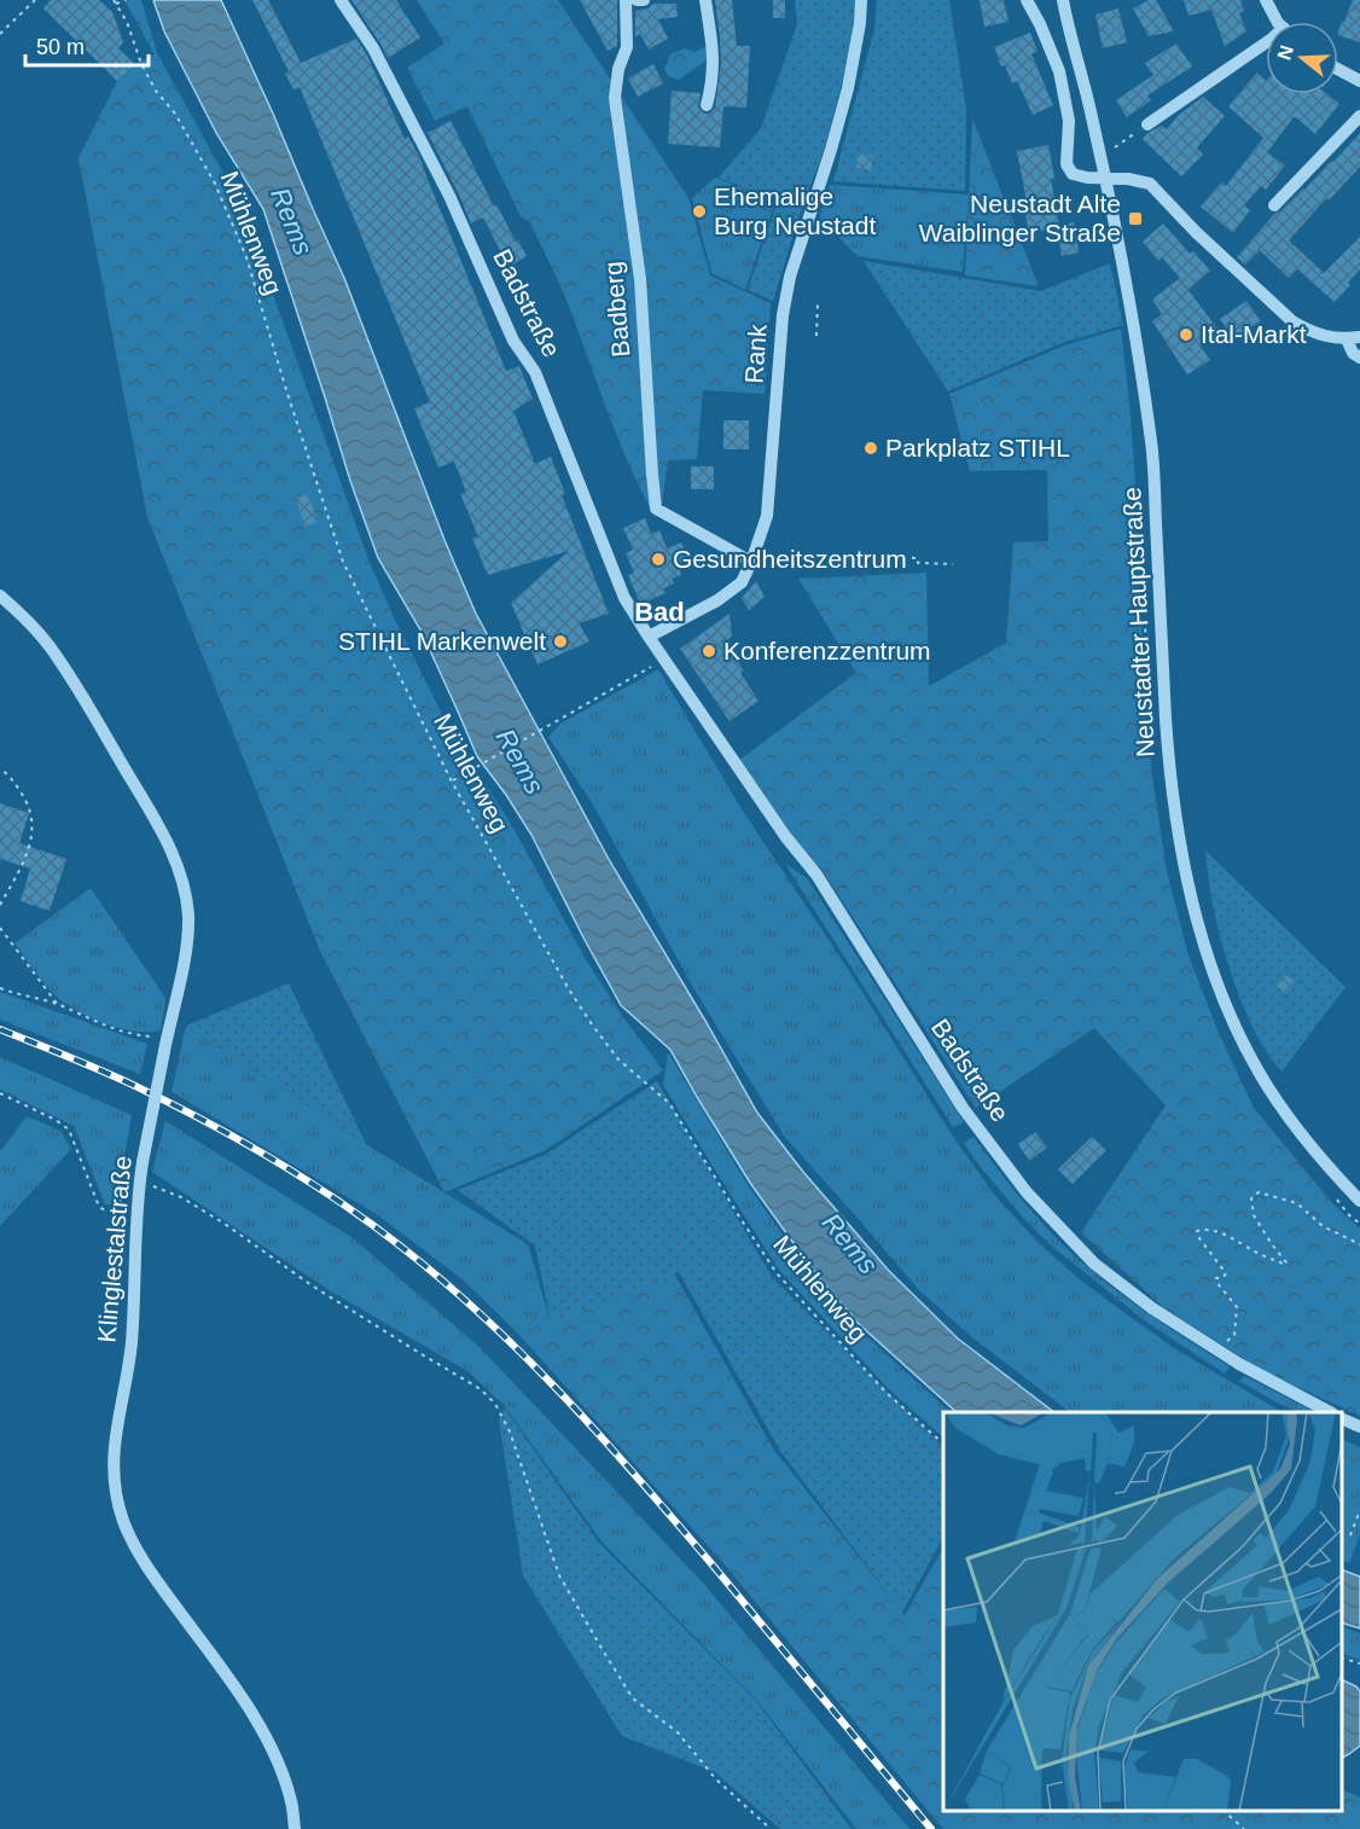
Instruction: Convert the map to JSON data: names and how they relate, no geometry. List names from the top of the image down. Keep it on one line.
{"streets":{"street":["Badstraße","Badberg","Rank","Neustadter Hauptstraße","Klinglestalstraße"],"path":["Mühlenweg"]},"crossings":[["Badstraße","Rank"],["Badberg","Rank"]],"districts":["Bad"],"water":["Rems"],"places":{"other":["Ehemalige Burg Neustadt","Ital-Markt","Parkplatz STIHL","Gesundheitszentrum","STIHL Markenwelt","Konferenzzentrum"],"transit":["Neustadt Alte Waiblinger Straße"]},"scale_bar":"50 m","north":"left"}
